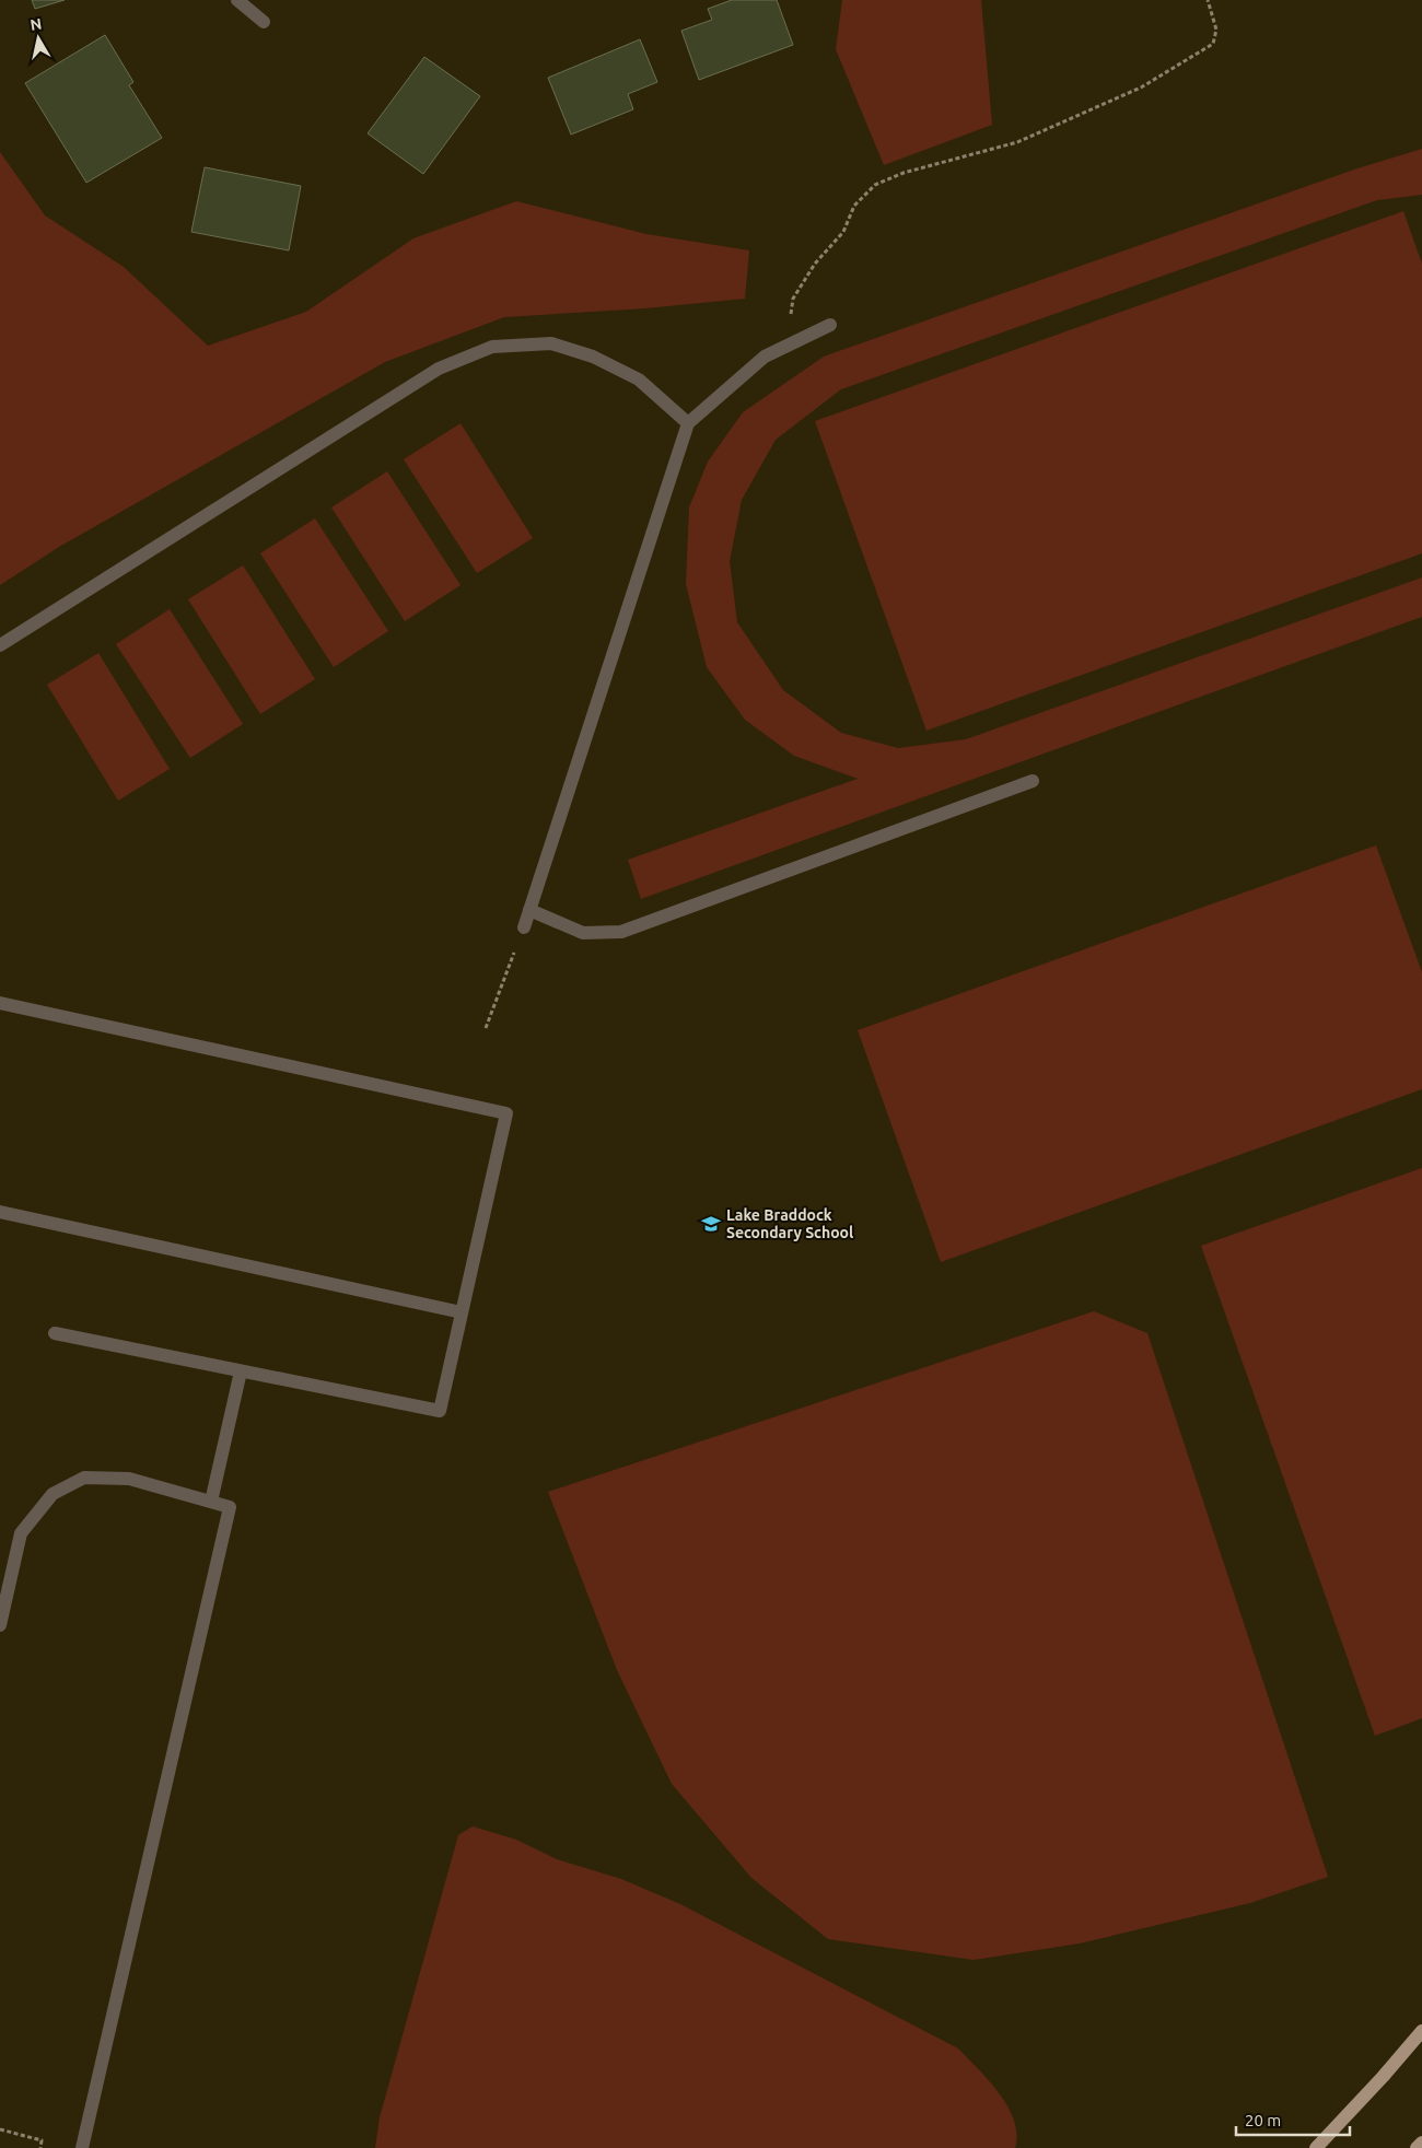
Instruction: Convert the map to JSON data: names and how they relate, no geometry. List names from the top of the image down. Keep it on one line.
{"places":{"school or university":["Lake Braddock Secondary School"]},"scale_bar":"20 m","north":"top"}
